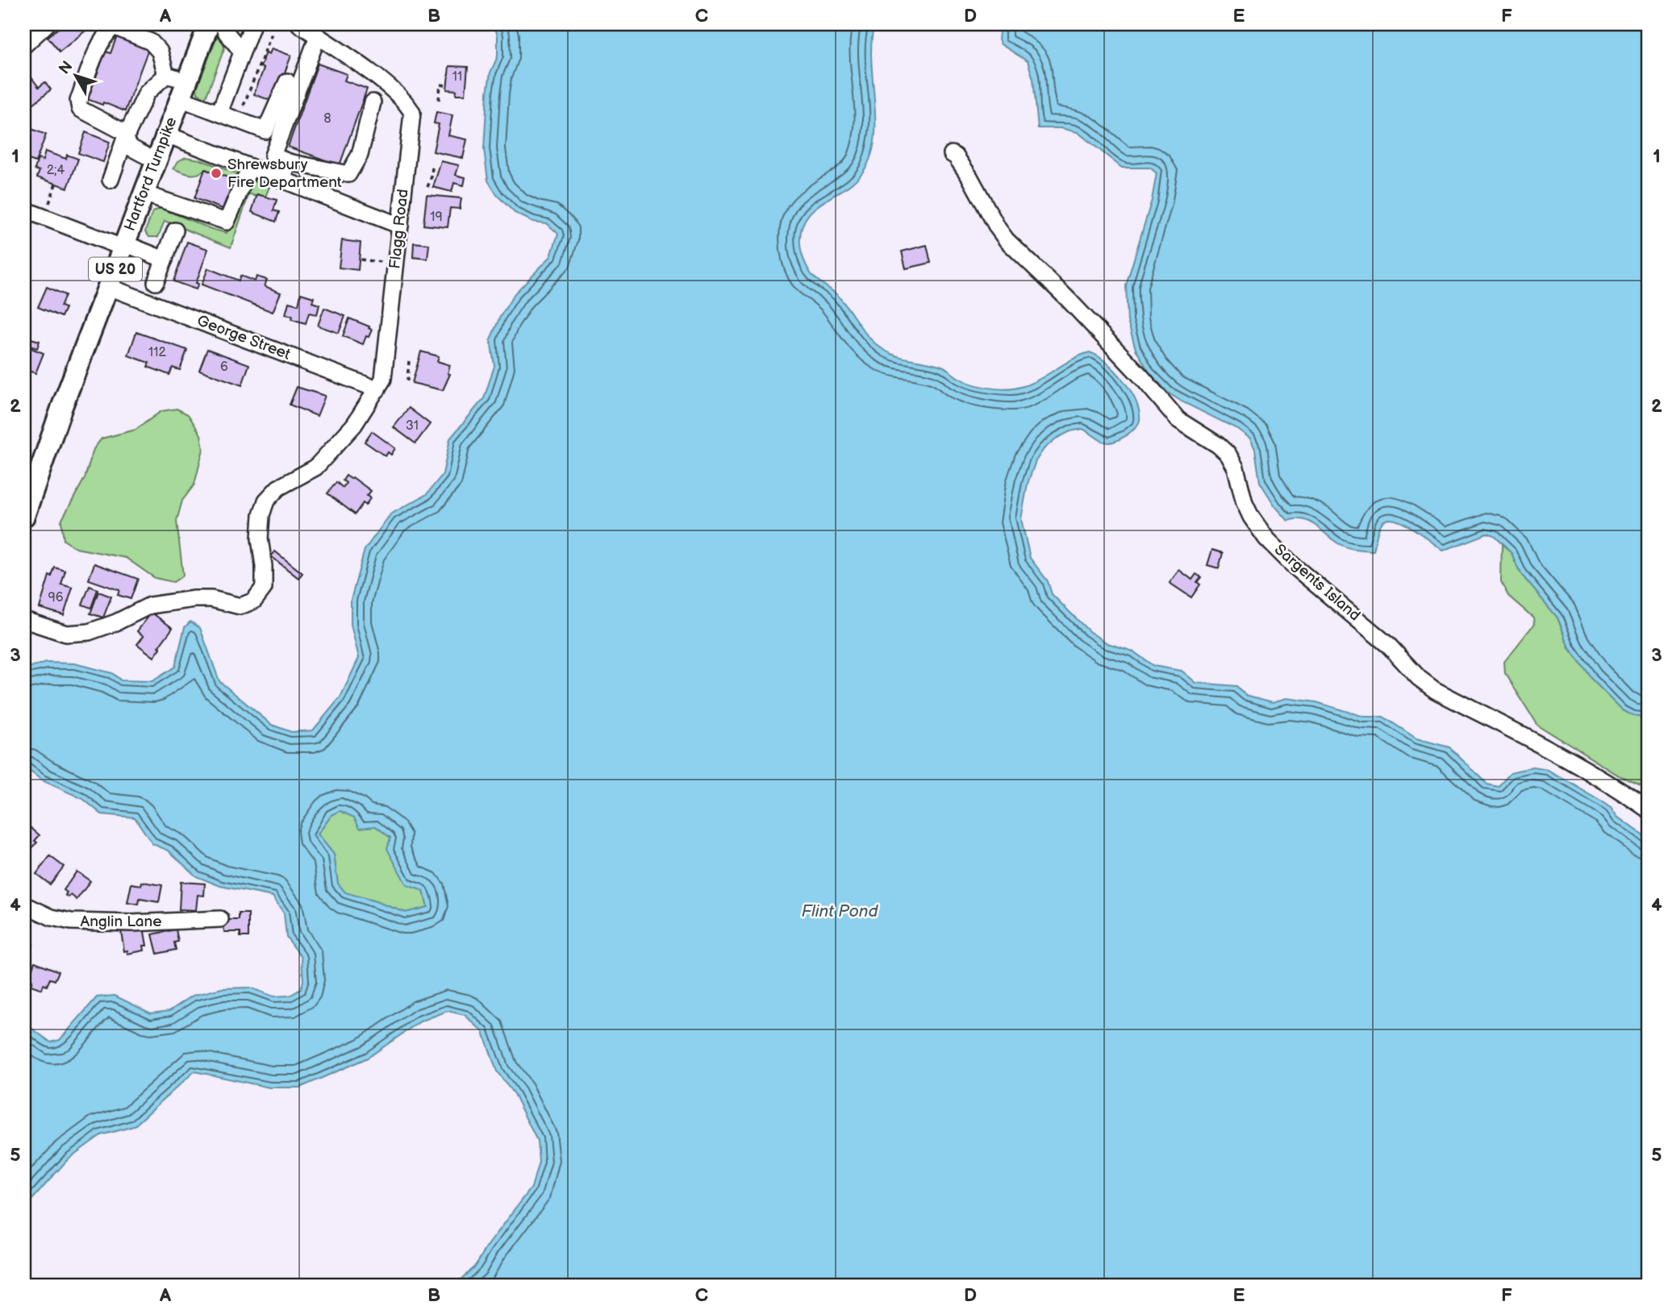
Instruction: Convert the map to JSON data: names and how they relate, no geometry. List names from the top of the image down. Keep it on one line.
{"streets":{"main road":["Hartford Turnpike","US 20"],"street":["Flagg Road","George Street","Sargents Island","Anglin Lane"]},"crossings":[["Hartford Turnpike","George Street"],["Flagg Road","George Street"]],"water":["Flint Pond"],"places":["Shrewsbury Fire Department"],"house_numbers":["11","8","2;4","19","112","6","31","96"],"north":"top left","grid":{"columns":["A","B","C","D","E","F"],"rows":["1","2","3","4","5"]}}
